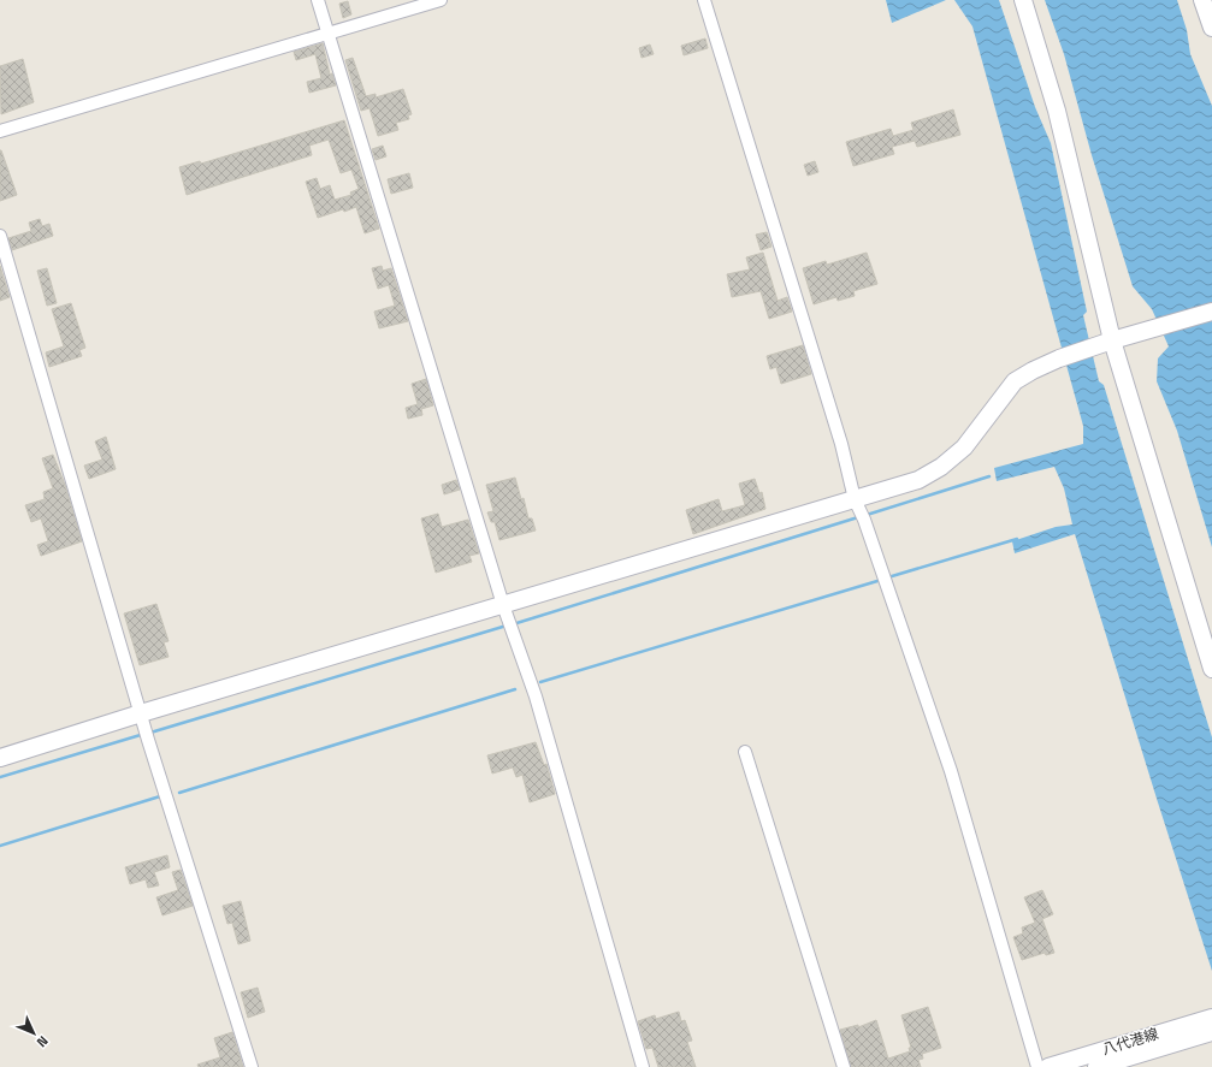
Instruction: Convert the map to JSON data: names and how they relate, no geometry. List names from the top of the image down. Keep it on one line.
{"streets":{"street":["八代港線"]},"north":"bottom right"}
